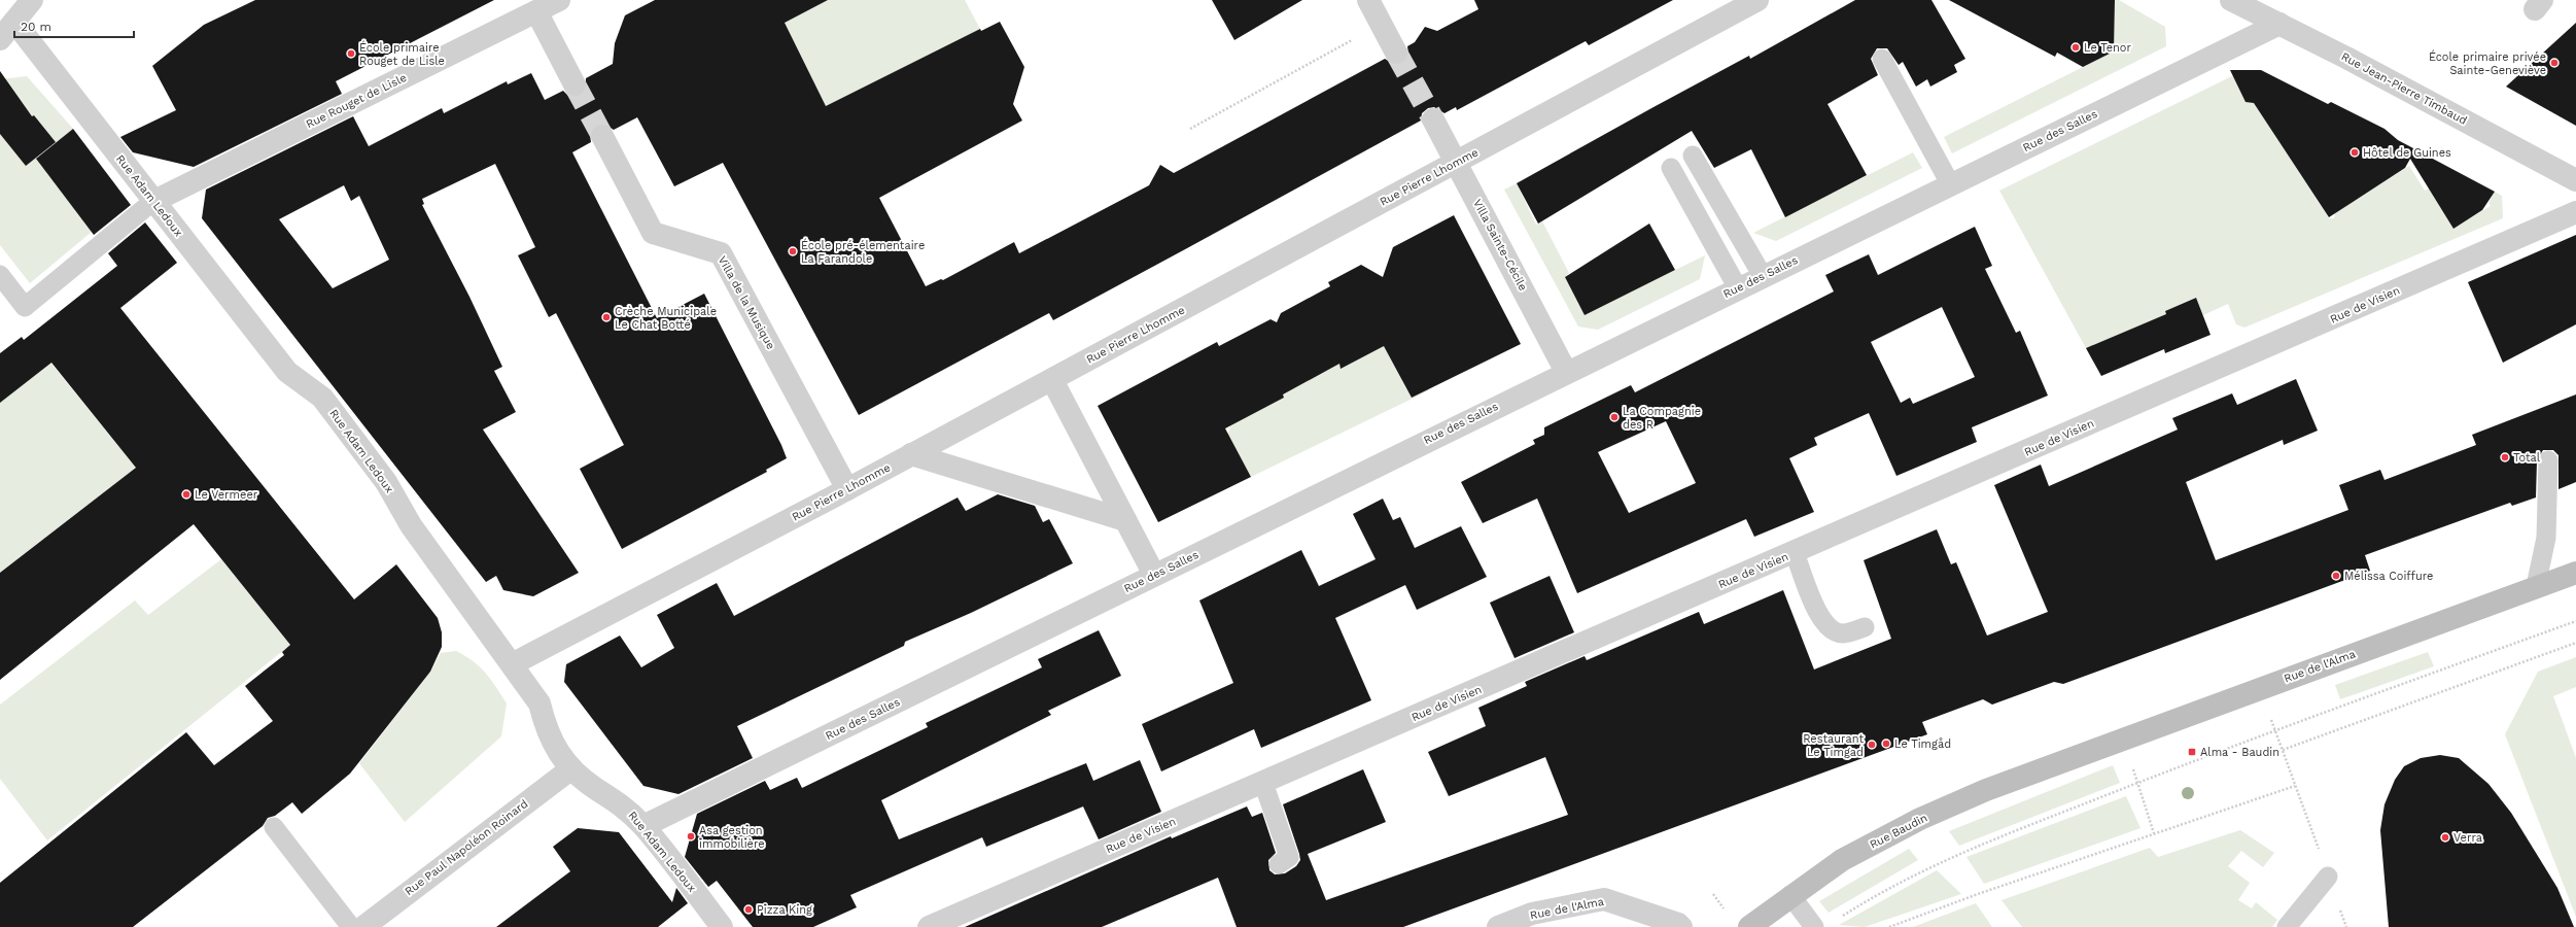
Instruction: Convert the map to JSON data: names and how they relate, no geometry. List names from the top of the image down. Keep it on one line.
{"streets":{"main road":["Rue de l'Alma","Rue Baudin"],"street":["Rue Jean-Pierre Timbaud","Rue Rouget de Lisle","Rue des Salles","Rue Pierre Lhomme","Rue Adam Ledoux","Villa Sainte-Cécile","Villa de la Musique","Rue de Visien","Rue Paul Napoléon Roinard"]},"crossings":[["Rue Jean-Pierre Timbaud","Rue des Salles"],["Rue Rouget de Lisle","Rue Adam Ledoux"],["Rue des Salles","Rue Adam Ledoux"],["Rue des Salles","Villa Sainte-Cécile"],["Rue Pierre Lhomme","Rue Adam Ledoux"],["Rue Pierre Lhomme","Villa Sainte-Cécile"],["Rue Pierre Lhomme","Villa de la Musique"],["Rue Adam Ledoux","Rue Paul Napoléon Roinard"],["Rue de l'Alma","Rue Baudin"]],"places":{"other":["Le Tenor","École primaire Rouget de Lisle","École primaire privée Sainte-Geneviève","Hôtel de Guines","École pré-élementaire La Farandole","Crèche Municipale Le Chat Botté","La Compagnie des R","Total","Le Vermeer","Mélissa Coiffure","Le Timgåd","Restaurant Le Timgad","Asa gestion immobilière","Verra","Pizza King"],"transit":["Alma - Baudin"]},"scale_bar":"20 m"}
